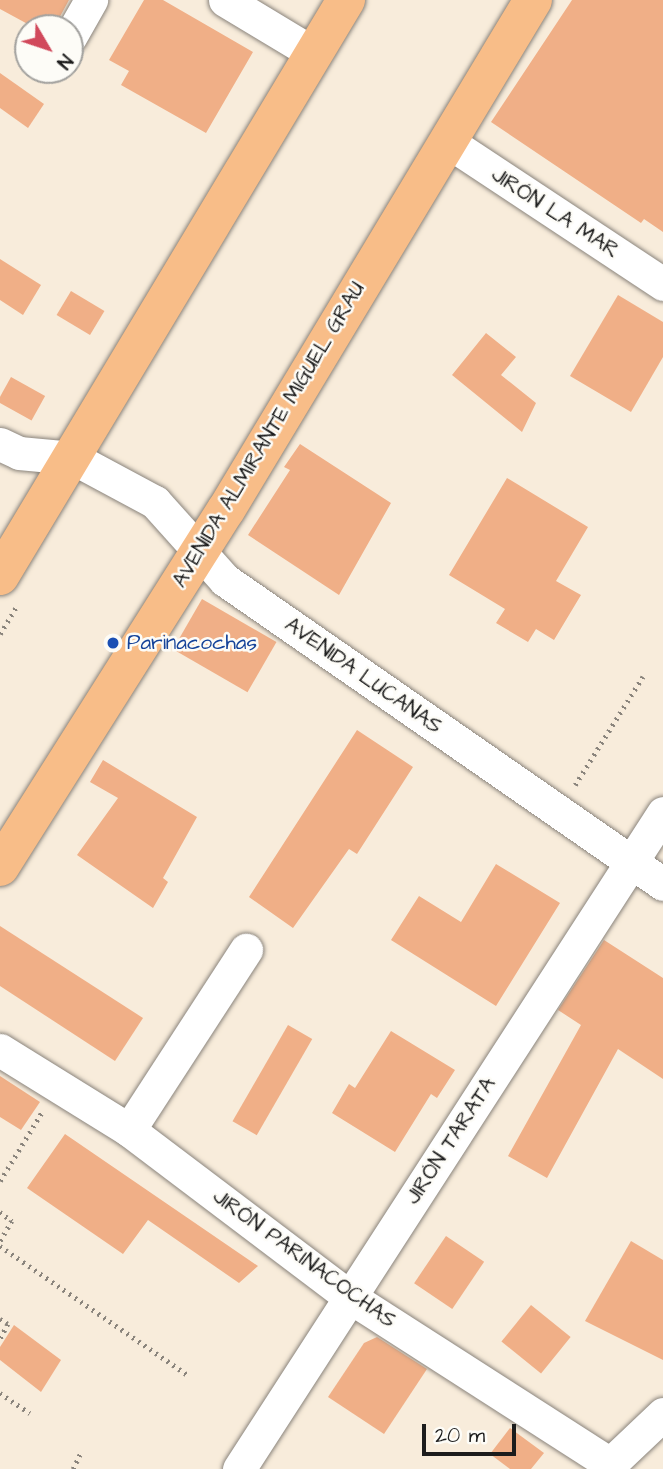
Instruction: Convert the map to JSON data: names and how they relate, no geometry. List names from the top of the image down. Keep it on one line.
{"streets":{"main road":["AVENIDA ALMIRANTE MIGUEL GRAU"],"street":["JIRÓN LA MAR","AVENIDA LUCANAS","JIRÓN TARATA","JIRÓN PARINACOCHAS"]},"crossings":[["JIRÓN LA MAR","AVENIDA ALMIRANTE MIGUEL GRAU"],["AVENIDA ALMIRANTE MIGUEL GRAU","AVENIDA LUCANAS"],["AVENIDA LUCANAS","JIRÓN TARATA"],["JIRÓN TARATA","JIRÓN PARINACOCHAS"]],"places":["Parinacochas"],"scale_bar":"20 m","north":"bottom right"}
